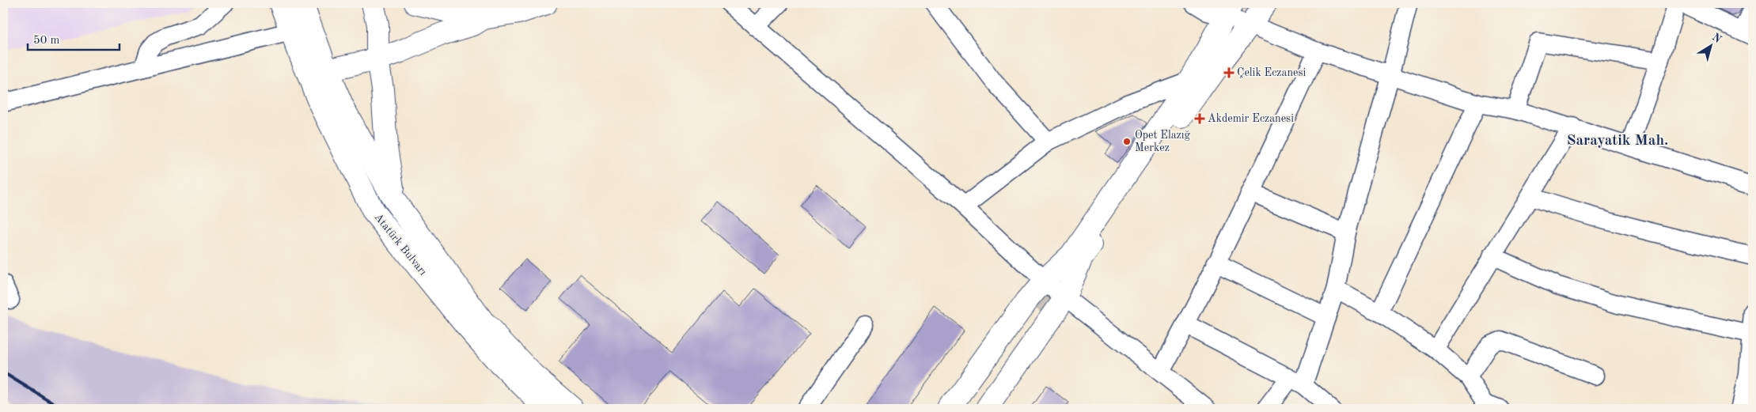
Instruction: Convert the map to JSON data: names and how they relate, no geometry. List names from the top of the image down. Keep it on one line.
{"streets":{"main road":["Atatürk Bulvarı"]},"districts":["Sarayatik Mah."],"places":{"health":["Çelik Eczanesi","Akdemir Eczanesi"],"other":["Opet Elazığ Merkez"]},"scale_bar":"50 m","north":"top right"}
